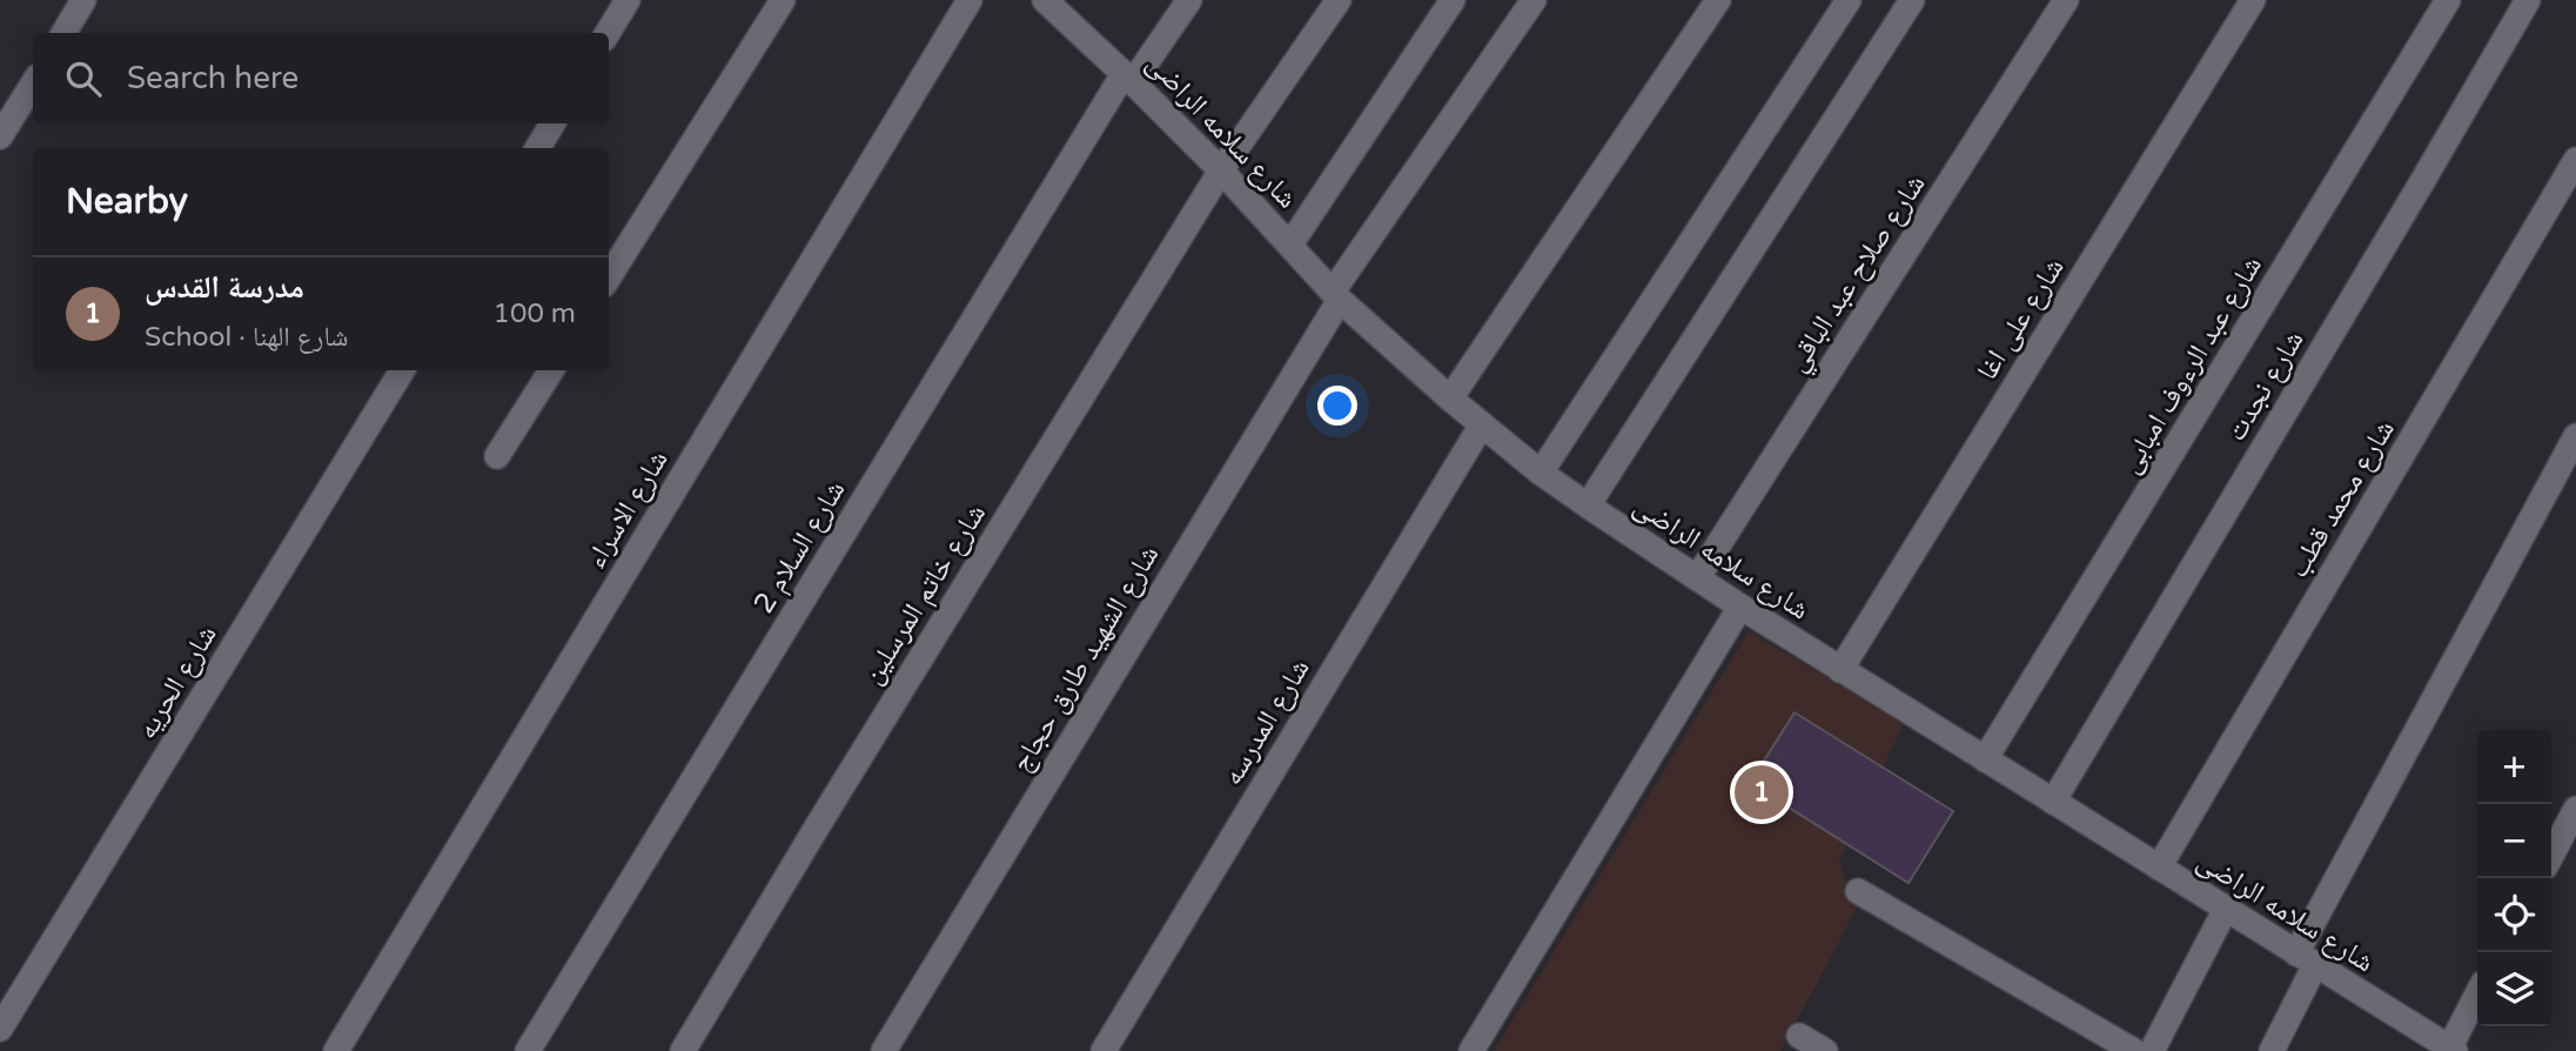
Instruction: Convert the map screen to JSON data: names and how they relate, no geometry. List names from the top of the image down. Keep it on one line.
{"streets":{"street":["شارع سلامه الراضى","شارع صلاح عبد الباقي","شارع على اغا","شارع عبد الرءوف امبابى","شارع نجدت","شارع محمد قطب","شارع الاسراء","شارع السلام 2","شارع خاتم المرسلين","شارع الشهيد طارق حجاج","شارع الحريه","شارع المدرسه"]},"crossings":[["شارع سلامه الراضى","شارع صلاح عبد الباقي"],["شارع سلامه الراضى","شارع على اغا"],["شارع سلامه الراضى","شارع عبد الرءوف امبابى"],["شارع سلامه الراضى","شارع نجدت"],["شارع سلامه الراضى","شارع محمد قطب"],["شارع سلامه الراضى","شارع السلام 2"],["شارع سلامه الراضى","شارع خاتم المرسلين"],["شارع سلامه الراضى","شارع الشهيد طارق حجاج"],["شارع سلامه الراضى","شارع المدرسه"]],"page":{"search":"Search here","heading":"Nearby","list":[{"mark":"1","name":"مدرسة القدس","note":"School · شارع الهنا","value":"100 m"}],"map_buttons":["+","−"],"pins":"1"}}
